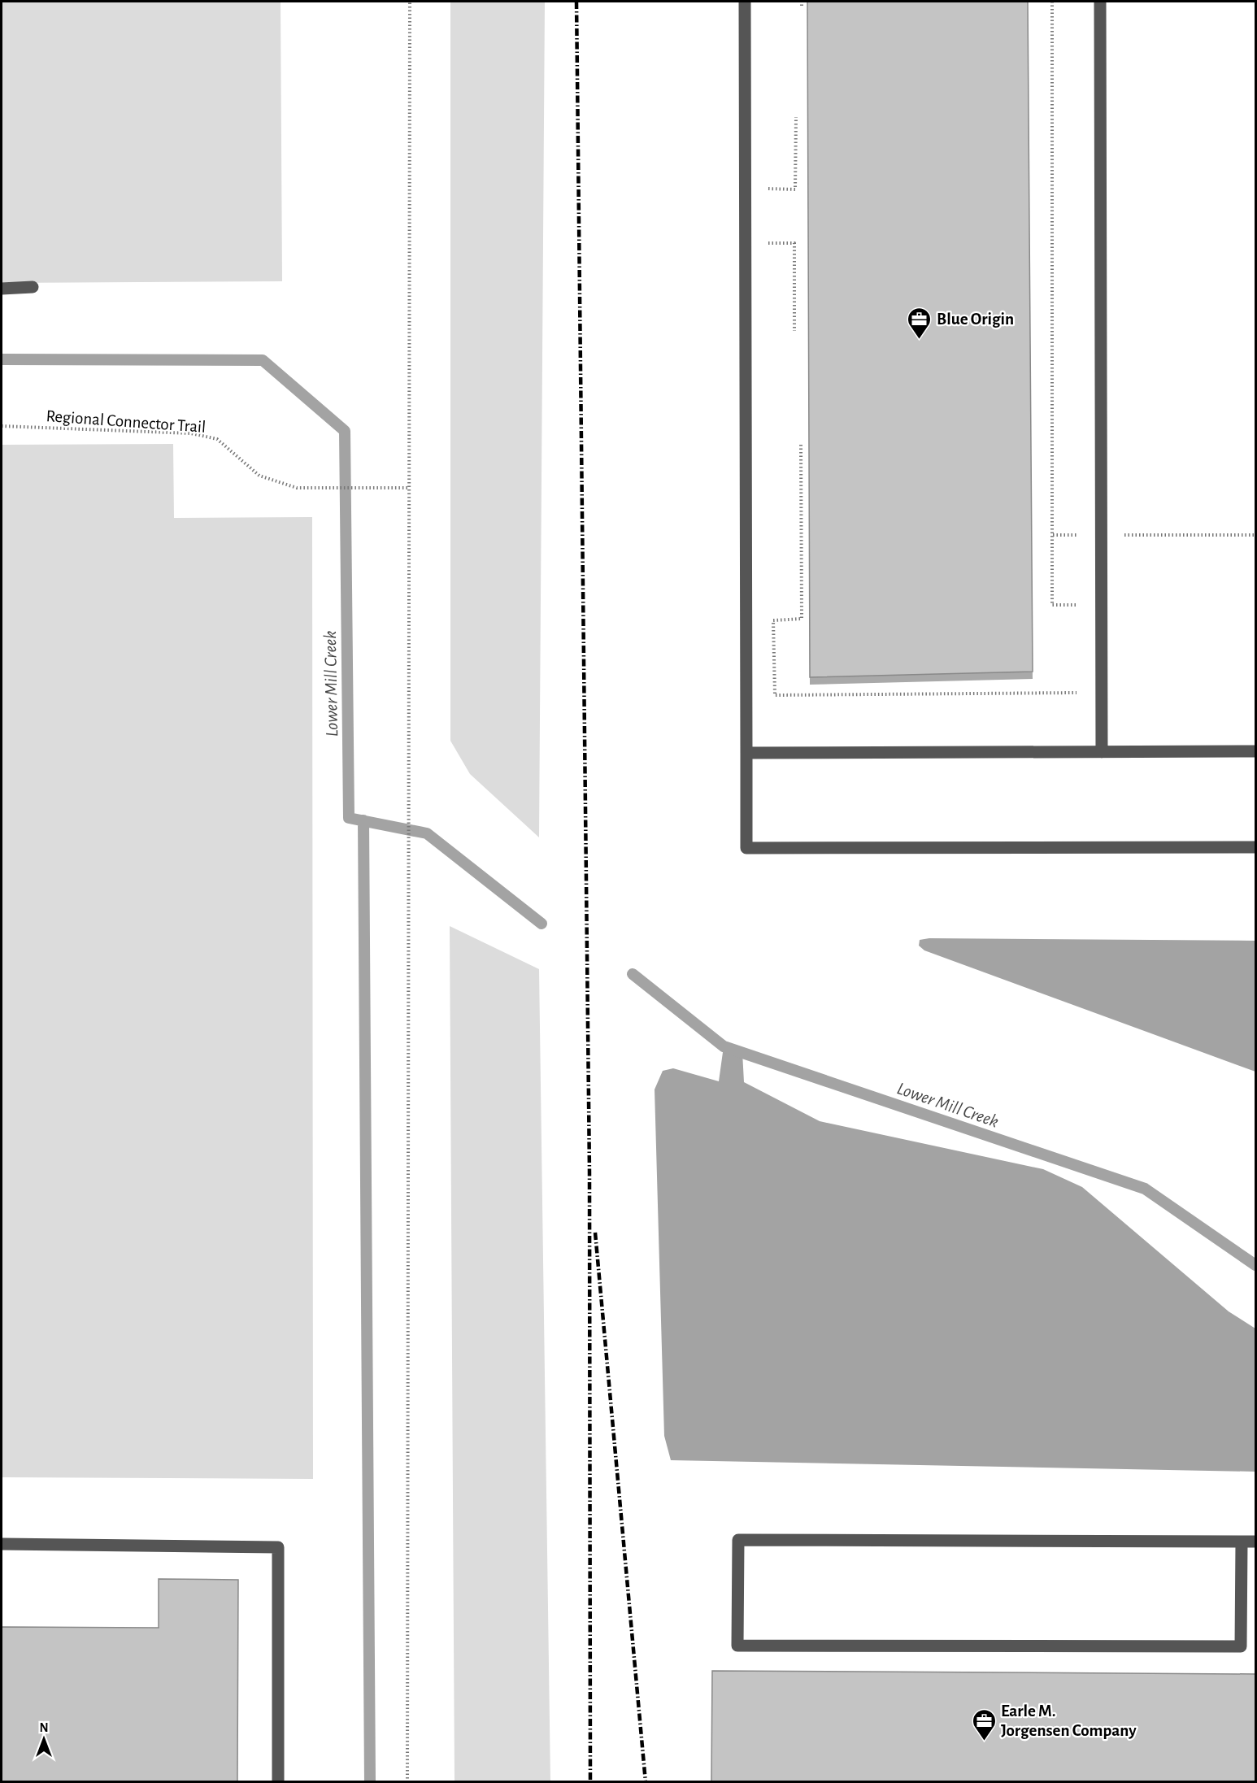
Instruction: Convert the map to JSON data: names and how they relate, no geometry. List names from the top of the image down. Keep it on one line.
{"streets":{"path":["Regional Connector Trail"]},"water":["Lower Mill Creek"],"places":{"office":["Blue Origin","Earle M. Jorgensen Company"]},"north":"top"}
